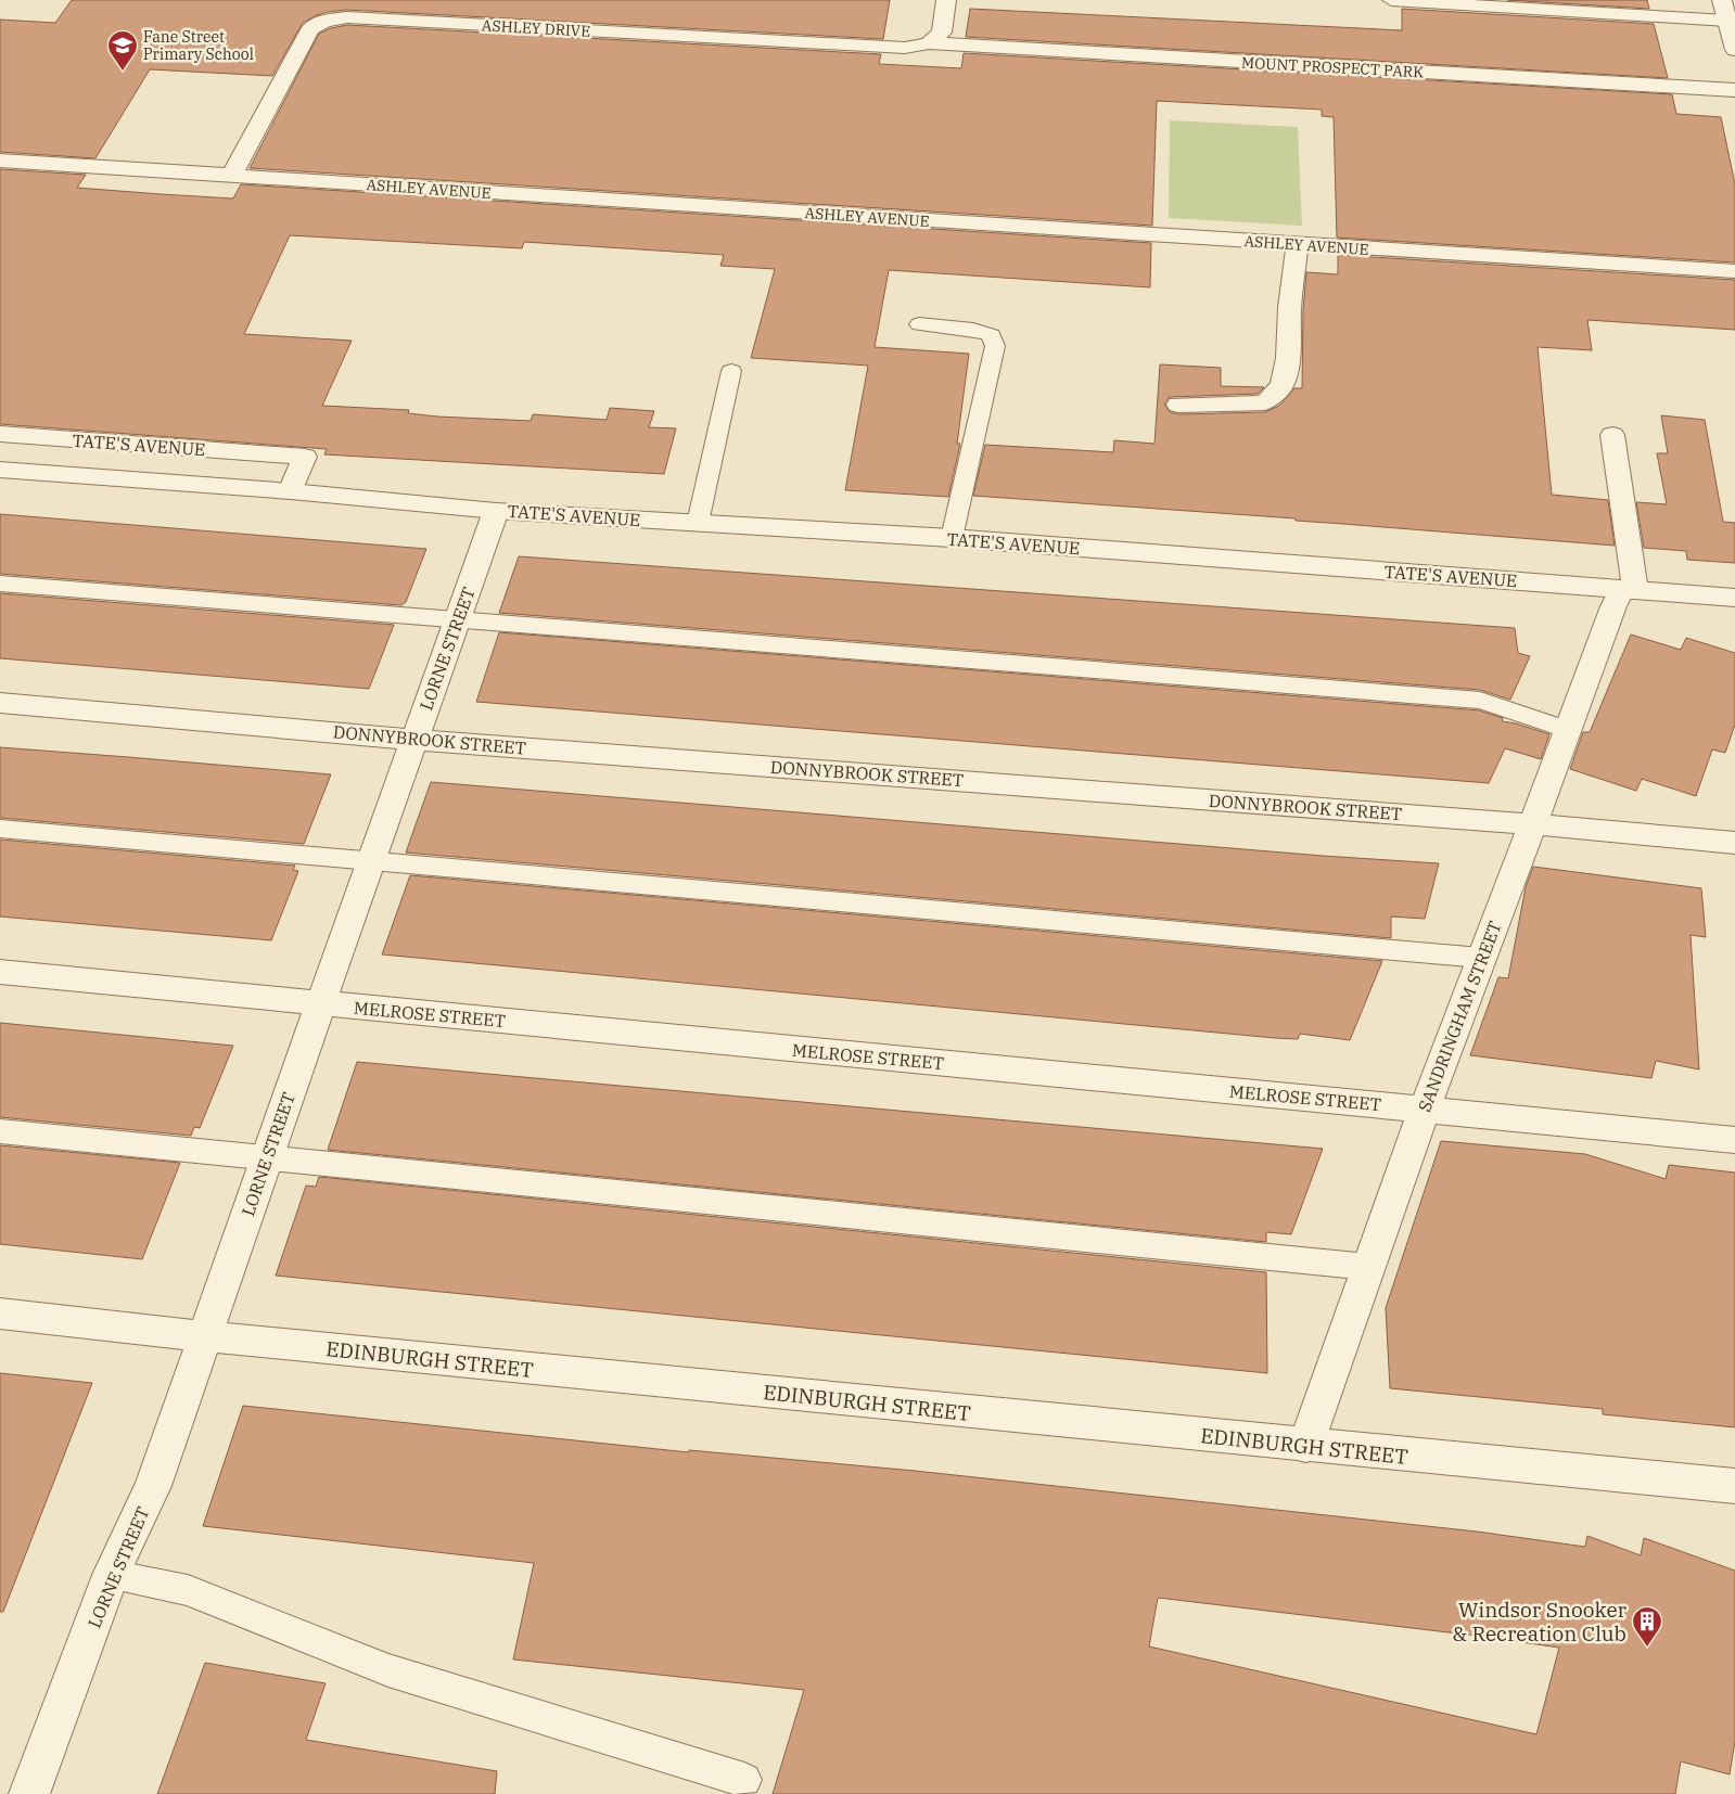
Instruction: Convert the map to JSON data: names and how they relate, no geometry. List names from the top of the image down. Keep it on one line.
{"streets":{"street":["ASHLEY DRIVE","MOUNT PROSPECT PARK","ASHLEY AVENUE","TATE'S AVENUE","LORNE STREET","DONNYBROOK STREET","MELROSE STREET","SANDRINGHAM STREET","EDINBURGH STREET"]},"crossings":[["ASHLEY DRIVE","MOUNT PROSPECT PARK"],["ASHLEY DRIVE","ASHLEY AVENUE"],["TATE'S AVENUE","LORNE STREET"],["TATE'S AVENUE","SANDRINGHAM STREET"],["LORNE STREET","DONNYBROOK STREET"],["LORNE STREET","MELROSE STREET"],["LORNE STREET","EDINBURGH STREET"],["DONNYBROOK STREET","SANDRINGHAM STREET"],["MELROSE STREET","SANDRINGHAM STREET"],["SANDRINGHAM STREET","EDINBURGH STREET"]],"places":{"school or university":["Fane Street Primary School"],"building":["Windsor Snooker & Recreation Club"]}}
